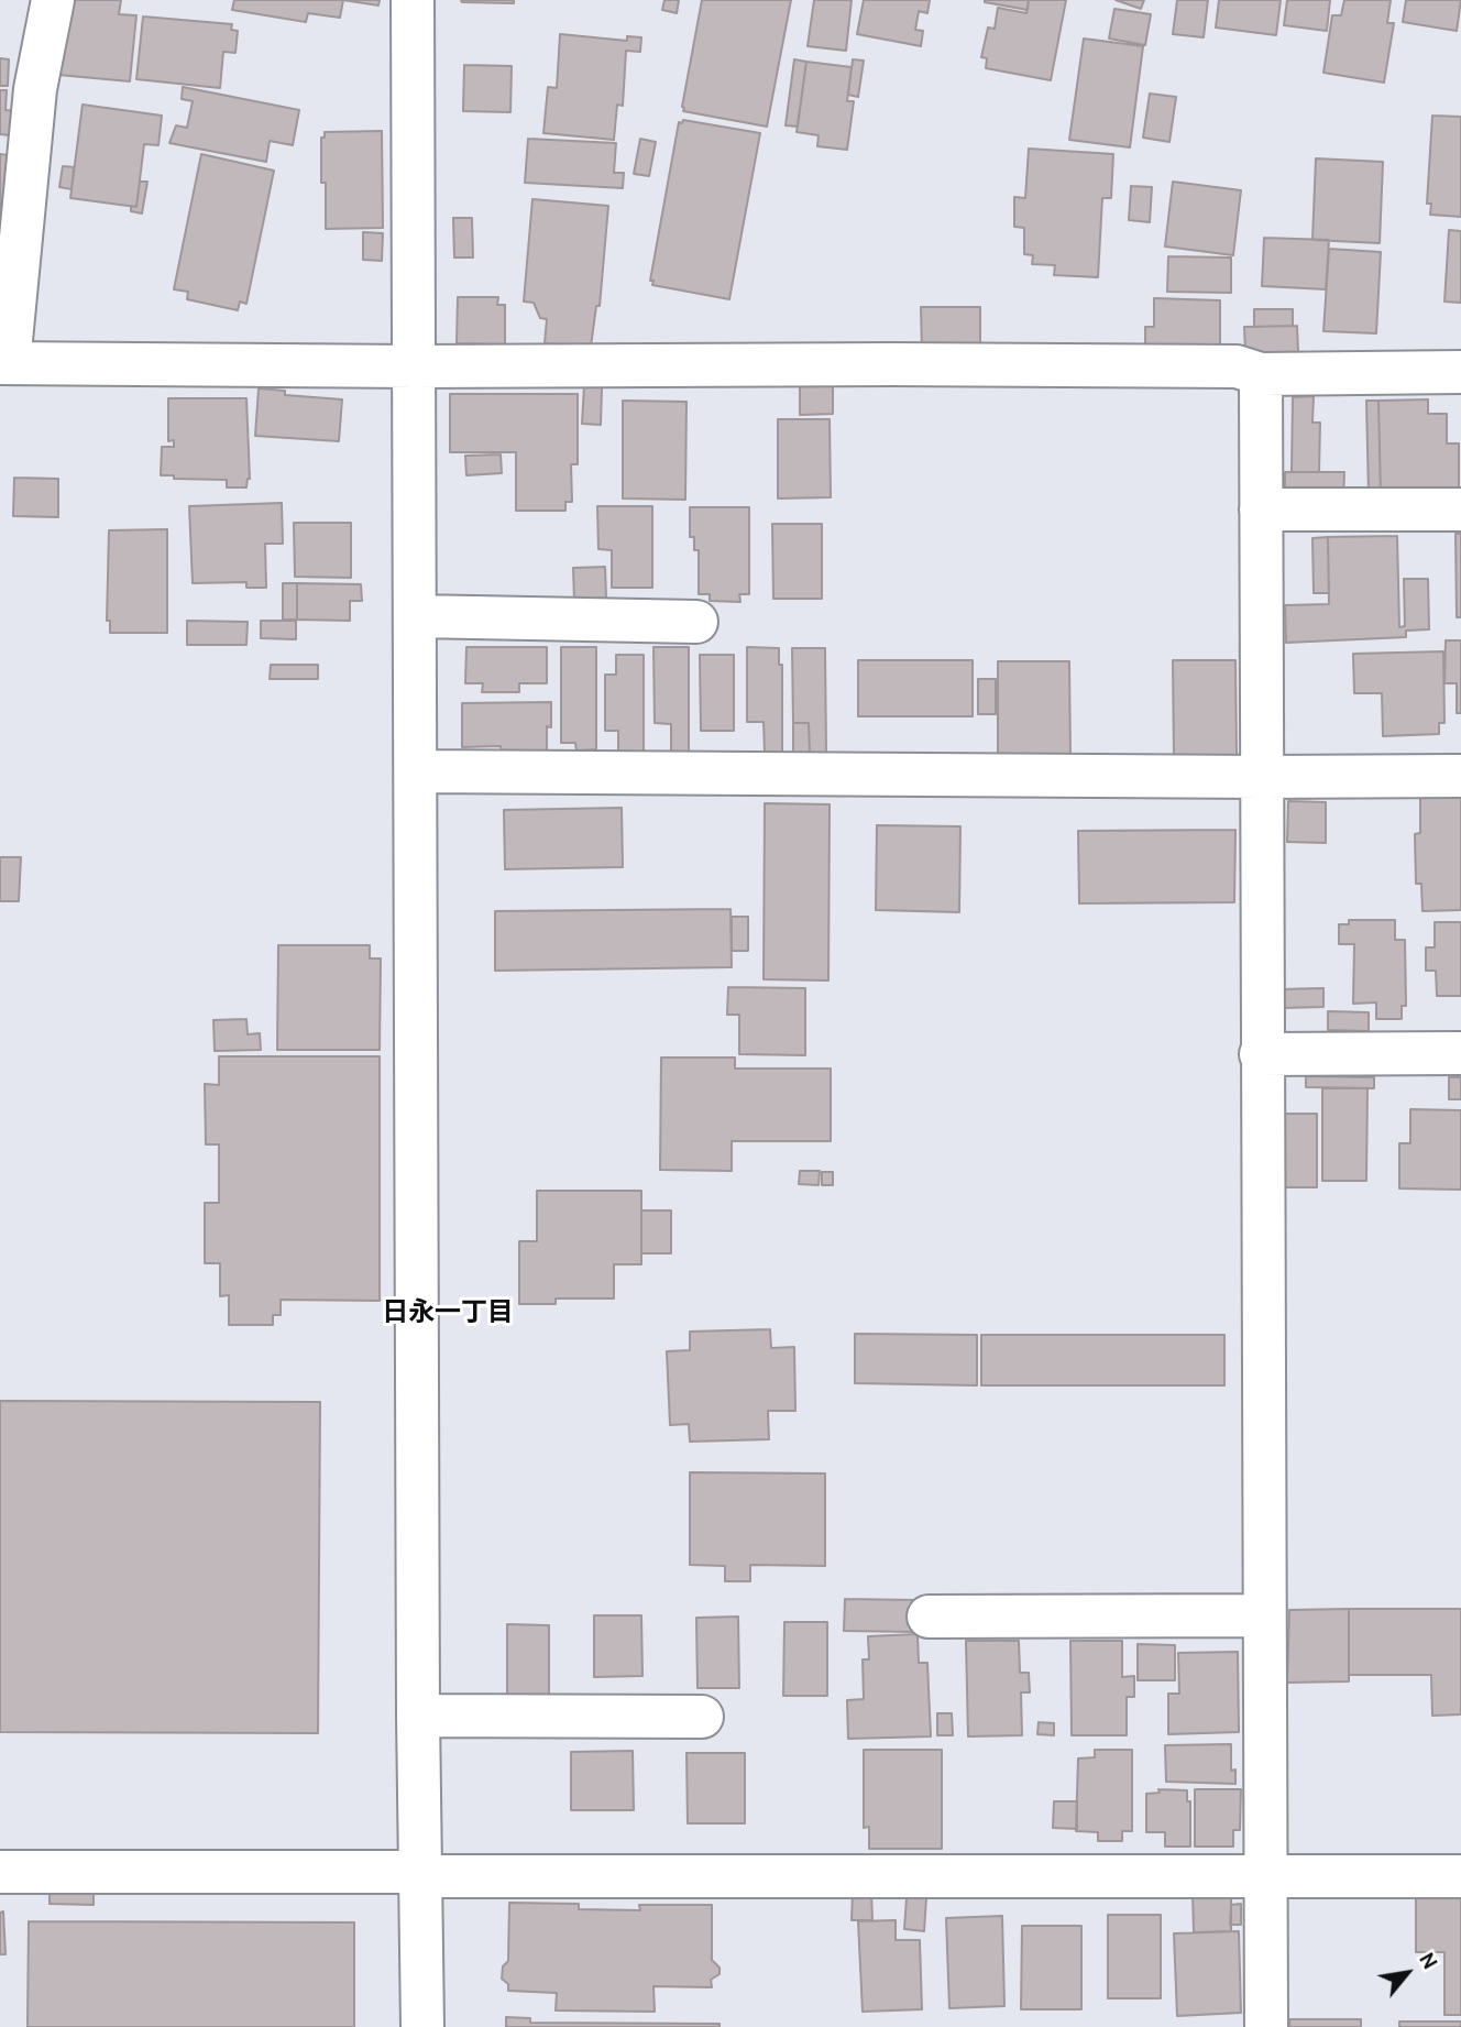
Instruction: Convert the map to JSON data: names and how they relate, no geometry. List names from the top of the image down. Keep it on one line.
{"districts":["日永一丁目"],"north":"top right"}
